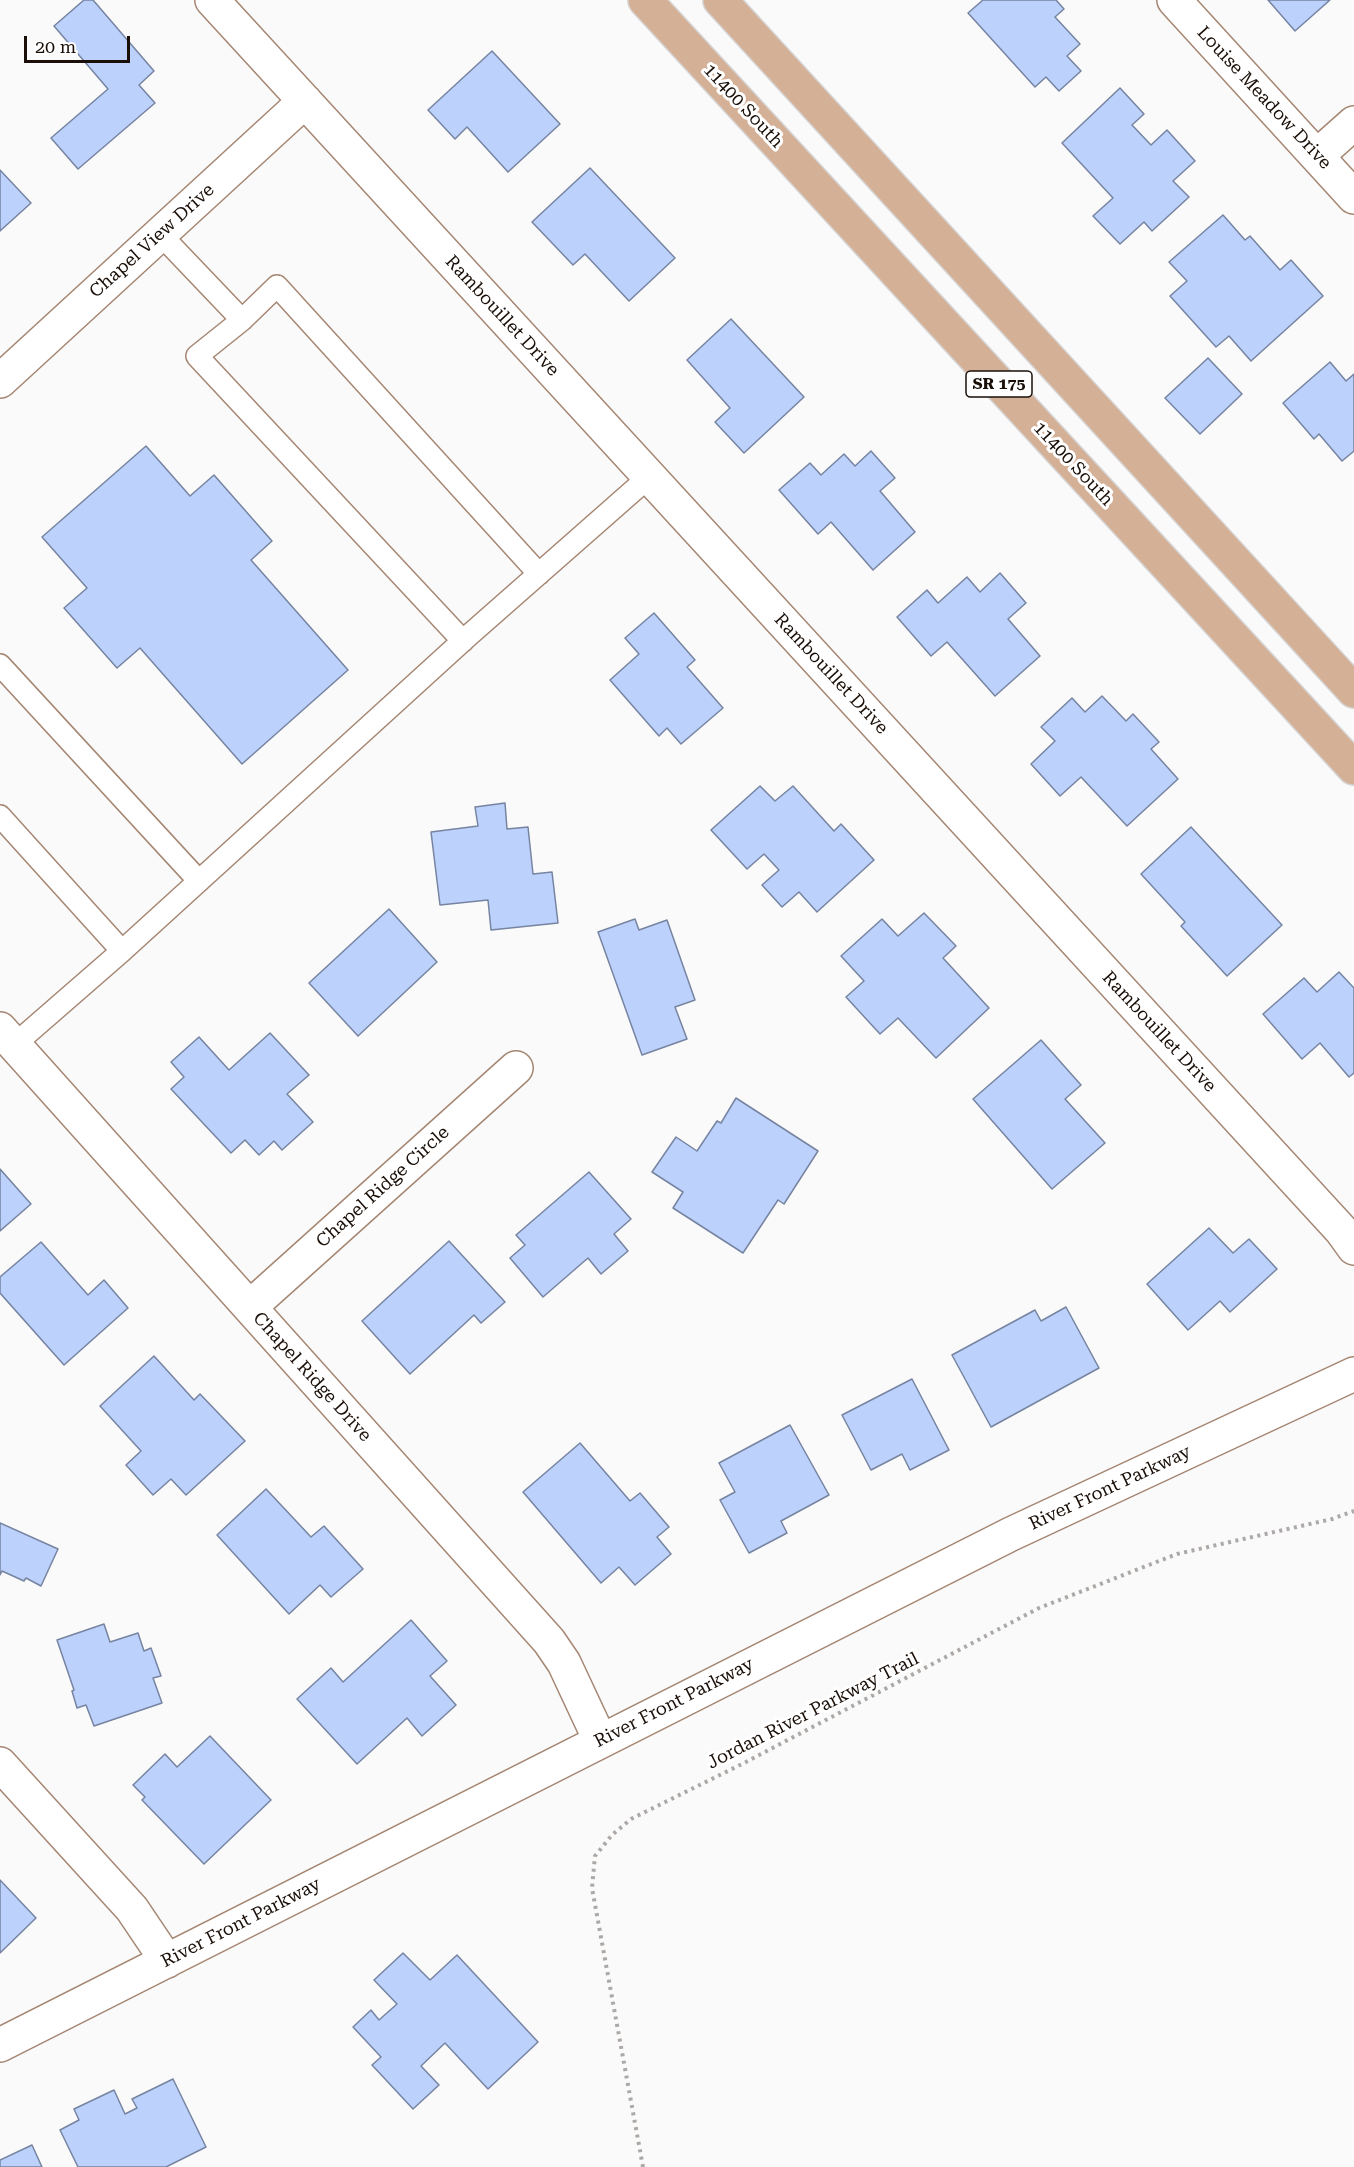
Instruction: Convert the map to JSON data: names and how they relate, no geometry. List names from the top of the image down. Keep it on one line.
{"streets":{"main road":["11400 South","SR 175"],"street":["Louise Meadow Drive","Chapel View Drive","Rambouillet Drive","Chapel Ridge Circle","Chapel Ridge Drive","River Front Parkway"],"path":["Jordan River Parkway Trail"]},"crossings":[["Chapel View Drive","Rambouillet Drive"],["Chapel Ridge Circle","Chapel Ridge Drive"],["Chapel Ridge Drive","River Front Parkway"]],"scale_bar":"20 m"}
